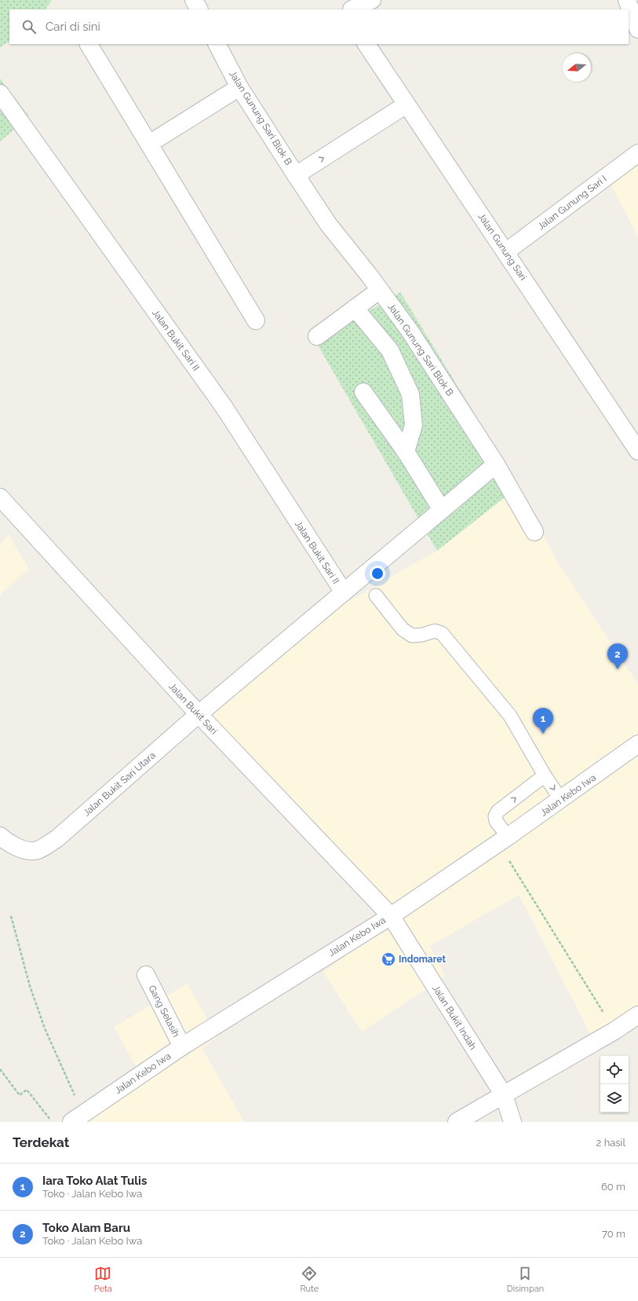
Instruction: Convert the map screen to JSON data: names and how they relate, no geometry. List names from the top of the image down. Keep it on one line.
{"streets":{"street":["Jalan Gunung Sari Blok B","Jalan Gunung Sari I","Jalan Gunung Sari","Jalan Bukit Sari II","Jalan Bukit Sari","Jalan Bukit Sari Utara","Jalan Kebo Iwa","Gang Selasih","Jalan Bukit Indah"]},"crossings":[["Jalan Gunung Sari Blok B","Jalan Gunung Sari"],["Jalan Gunung Sari Blok B","Jalan Bukit Sari II"],["Jalan Gunung Sari I","Jalan Gunung Sari"],["Jalan Bukit Sari II","Jalan Bukit Sari"],["Jalan Bukit Sari II","Jalan Bukit Sari Utara"],["Jalan Bukit Sari","Jalan Bukit Sari Utara"],["Jalan Bukit Sari","Jalan Kebo Iwa"],["Jalan Bukit Sari","Jalan Bukit Indah"],["Jalan Kebo Iwa","Gang Selasih"],["Jalan Kebo Iwa","Jalan Bukit Indah"]],"places":{"supermarket":["Indomaret"]},"north":"left","page":{"search":"Cari di sini","pins":["2","1"],"heading":["Terdekat","2 hasil"],"list":[{"mark":"1","name":"Iara Toko Alat Tulis","note":"Toko · Jalan Kebo Iwa","value":"60 m"},{"mark":"2","name":"Toko Alam Baru","note":"Toko · Jalan Kebo Iwa","value":"70 m"}],"nav":["Peta","Rute","Disimpan"]}}
